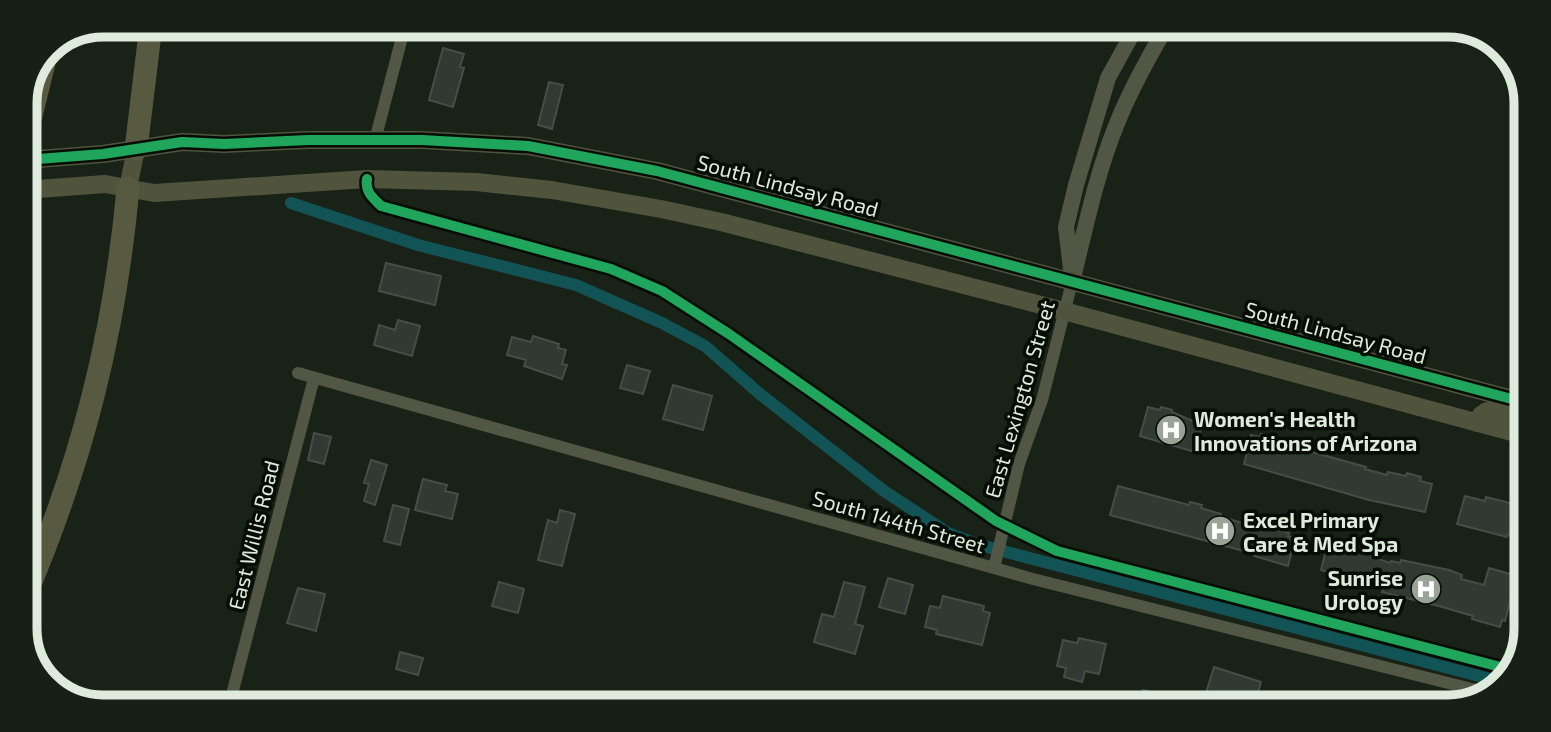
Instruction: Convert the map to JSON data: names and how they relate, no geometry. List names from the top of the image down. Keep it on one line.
{"streets":{"main road":["South Lindsay Road"],"street":["East Lexington Street","South 144th Street","East Willis Road"]},"crossings":[["South Lindsay Road","East Lexington Street"],["East Lexington Street","South 144th Street"],["South 144th Street","East Willis Road"]],"places":{"hospital":["Women's Health Innovations of Arizona","Excel Primary Care & Med Spa","Sunrise Urology"]}}
